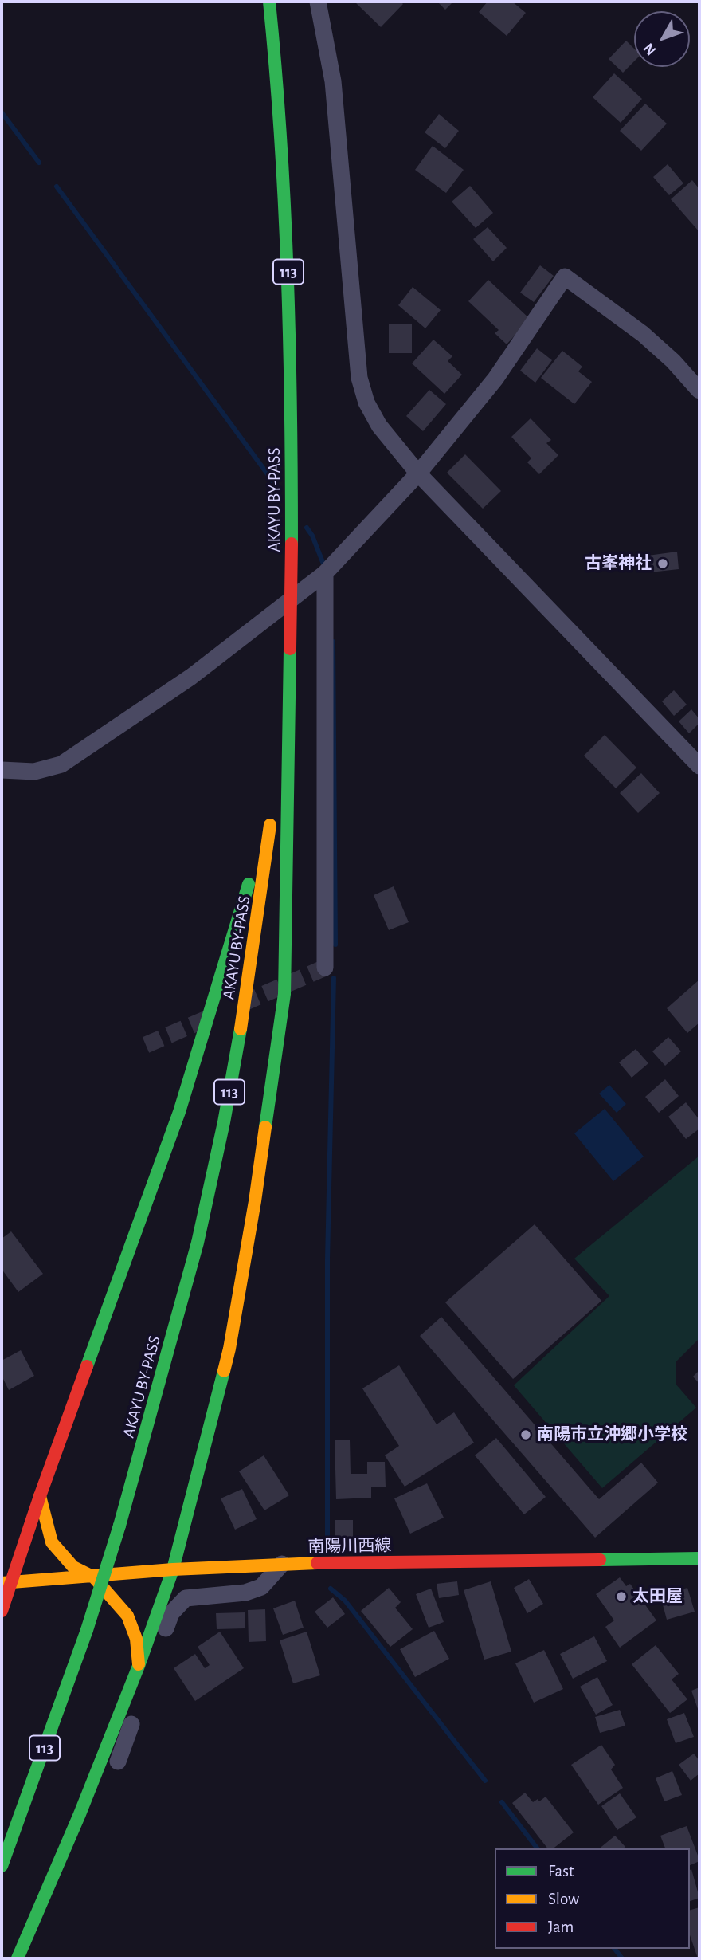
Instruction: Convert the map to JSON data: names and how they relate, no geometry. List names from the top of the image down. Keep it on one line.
{"streets":{"main road":["113","AKAYU BY-PASS","南陽川西線"]},"places":["古峯神社","南陽市立沖郷小学校","太田屋"],"legend":["Fast","Slow","Jam"],"north":"bottom left"}
